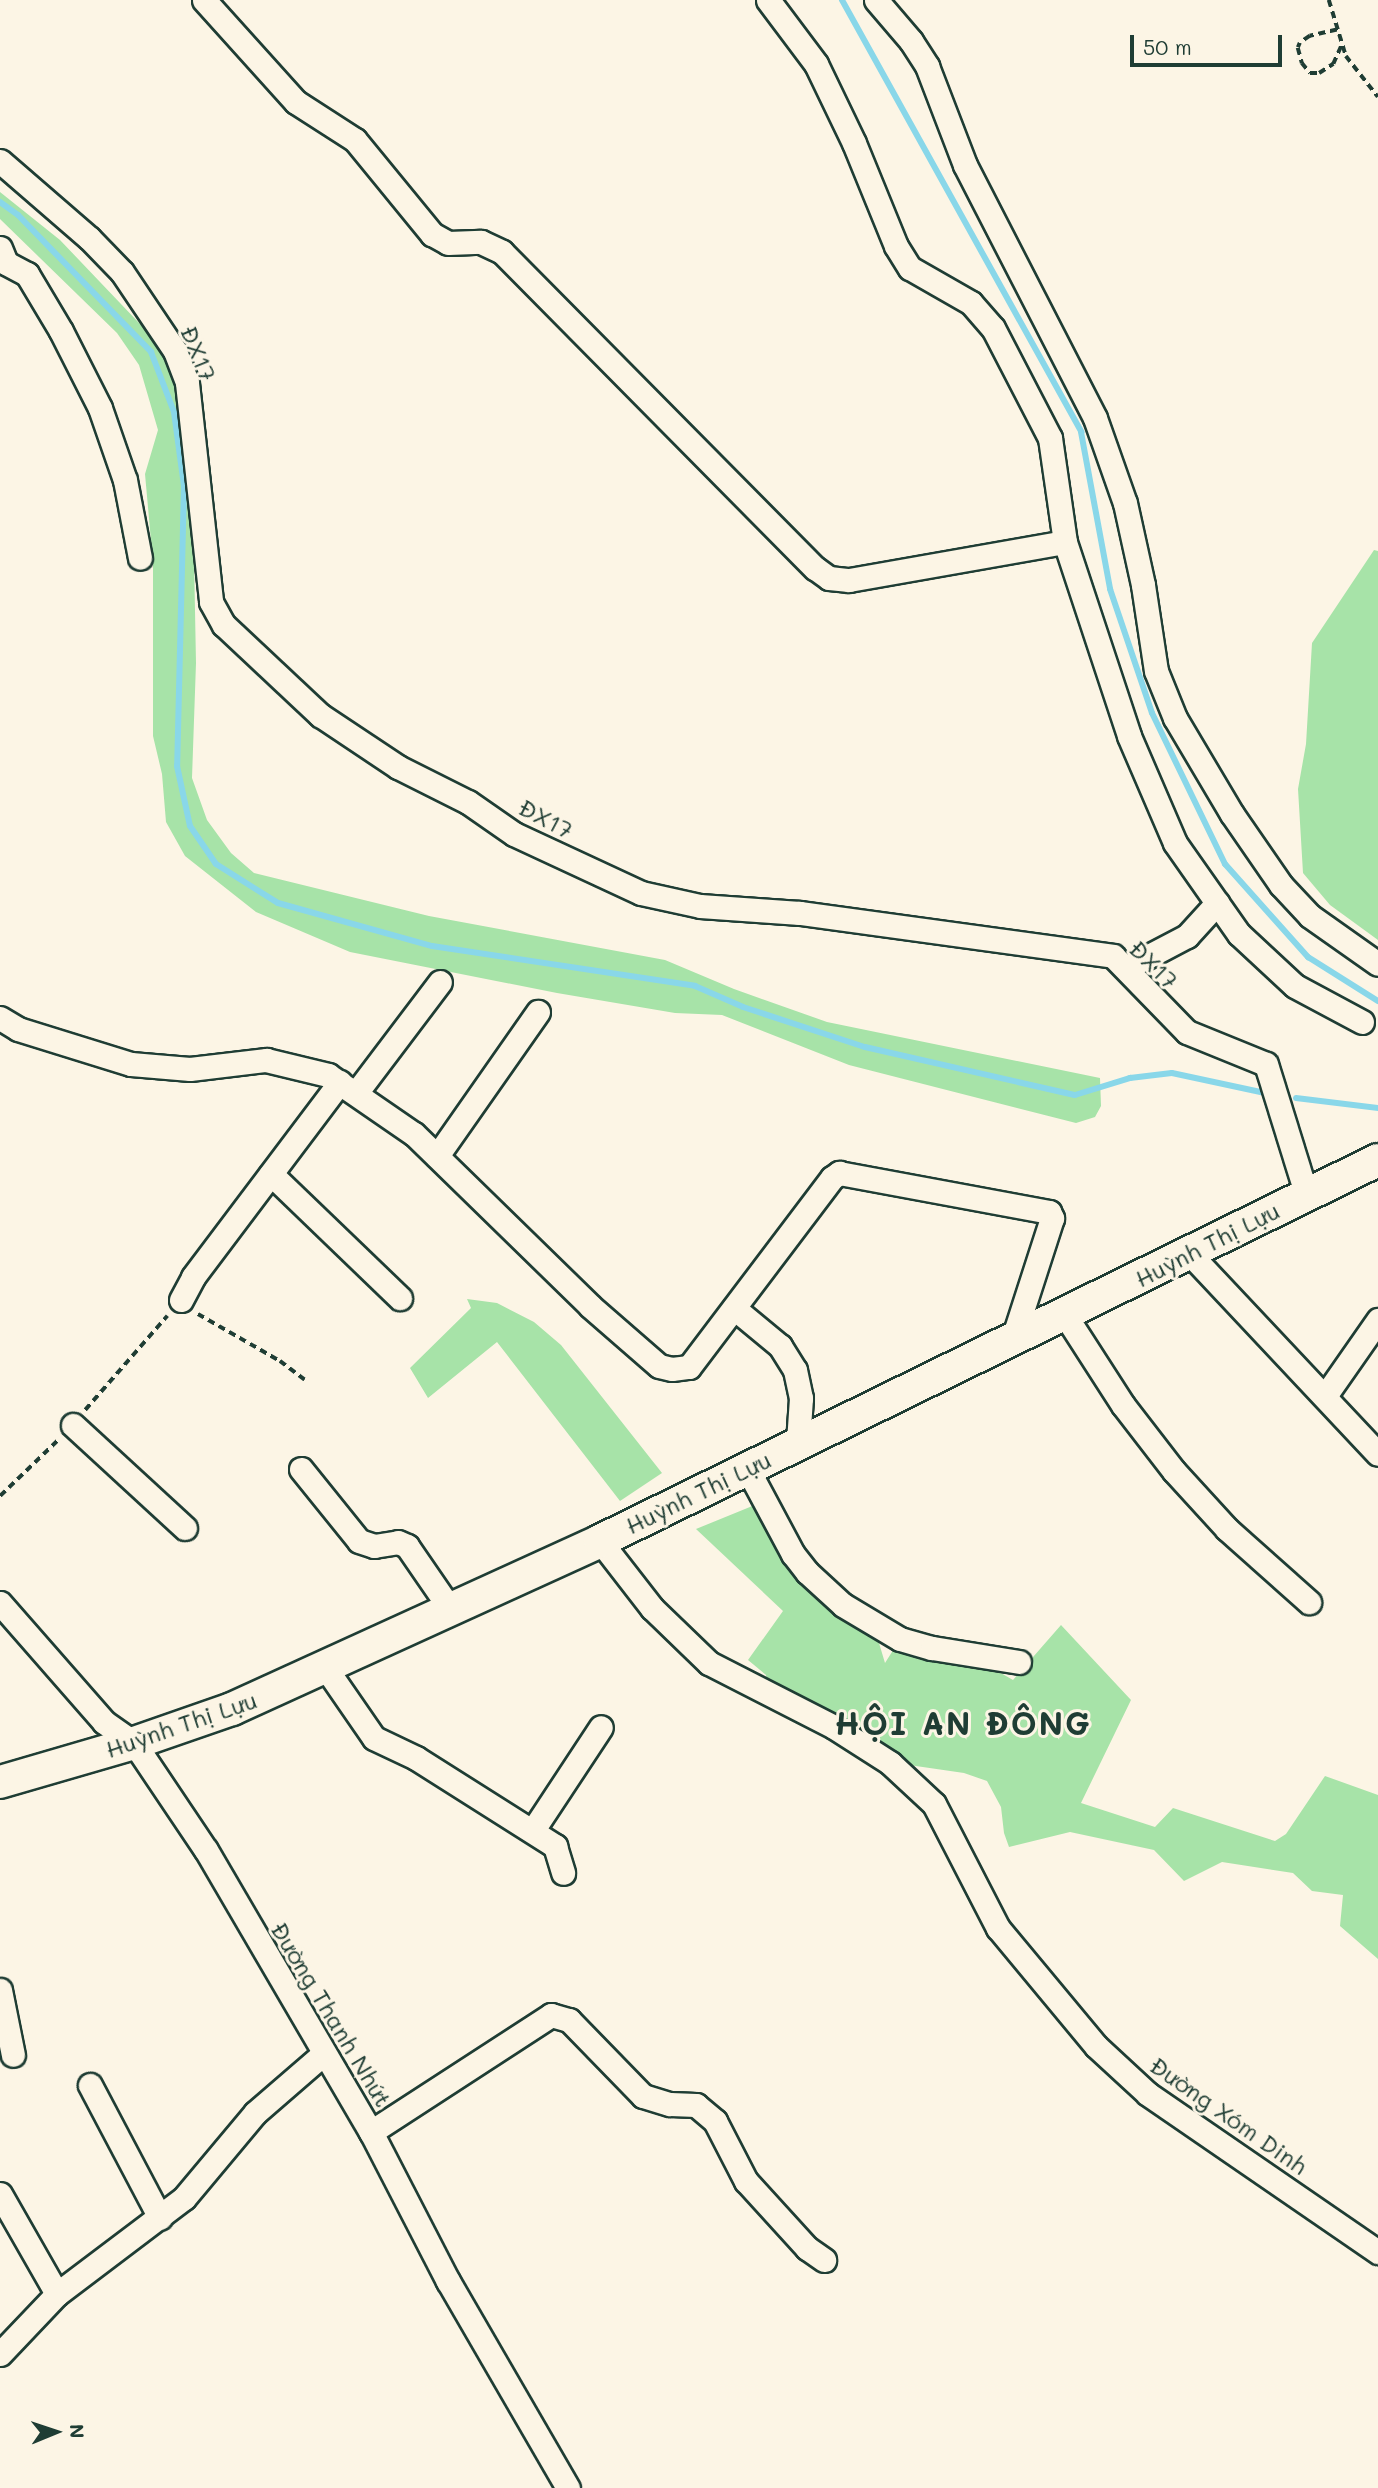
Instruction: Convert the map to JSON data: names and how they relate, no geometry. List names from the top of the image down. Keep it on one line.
{"streets":{"street":["ĐX17","Huỳnh Thị Lựu","Đường Thanh Nhứt","Đường Xóm Dinh"]},"crossings":[["ĐX17","Huỳnh Thị Lựu"],["Huỳnh Thị Lựu","Đường Thanh Nhứt"],["Huỳnh Thị Lựu","Đường Xóm Dinh"]],"districts":["HỘI AN ĐÔNG"],"scale_bar":"50 m","north":"right"}
